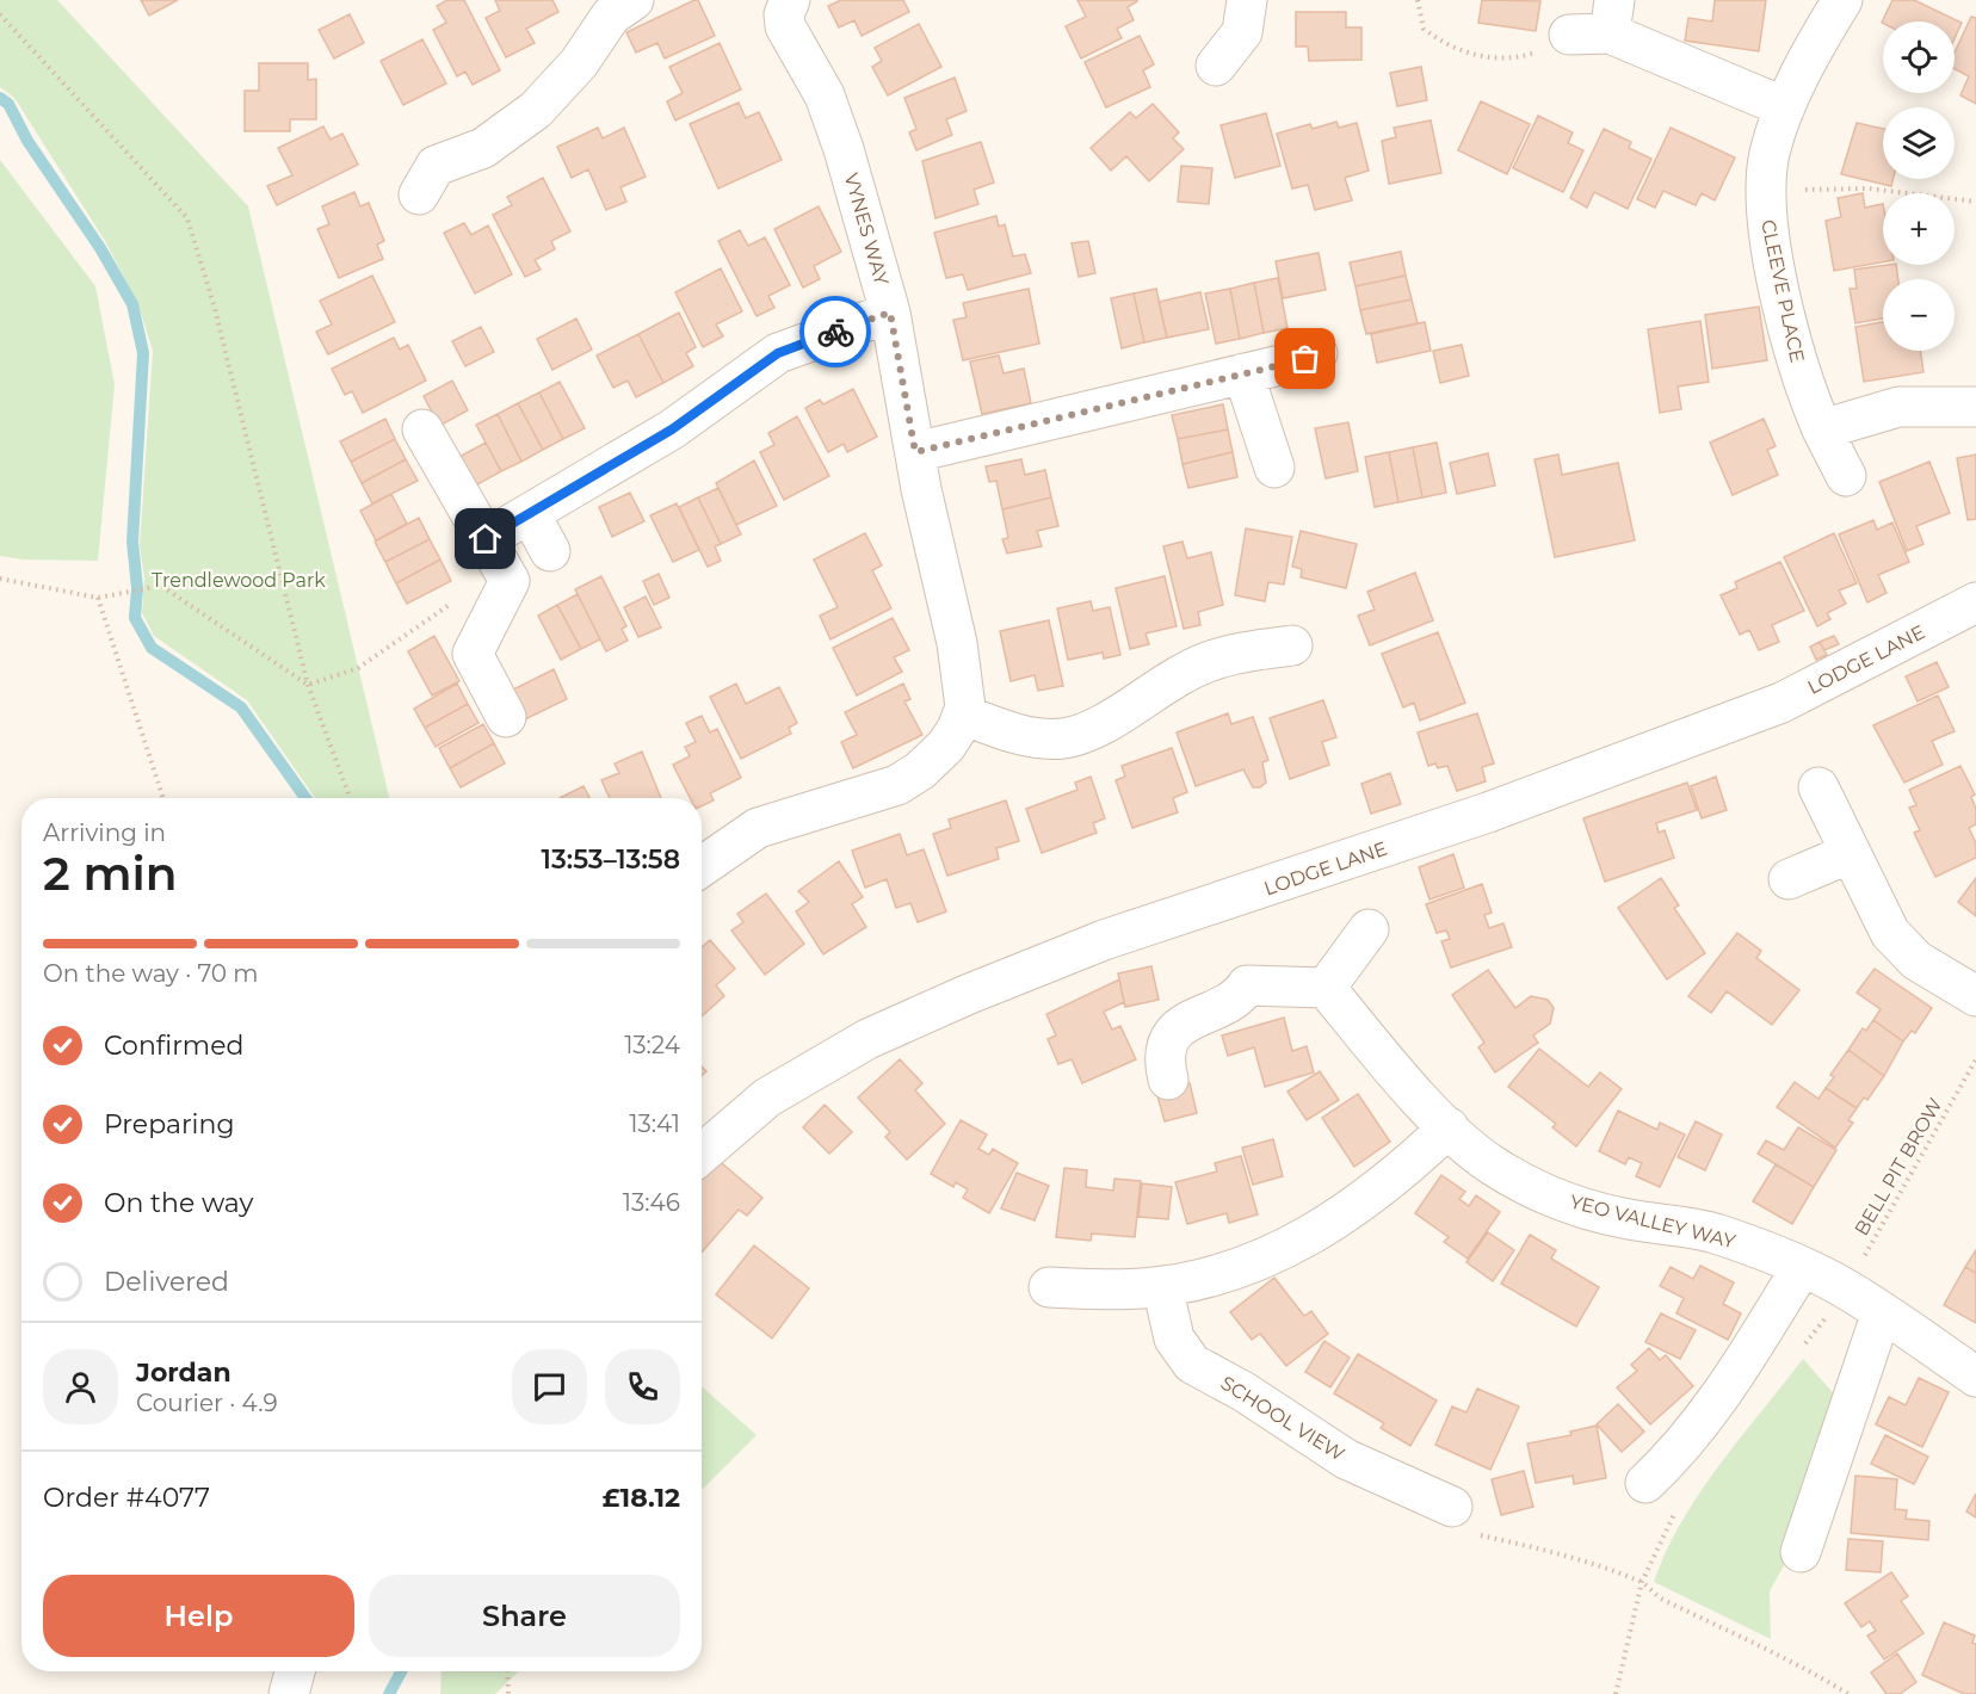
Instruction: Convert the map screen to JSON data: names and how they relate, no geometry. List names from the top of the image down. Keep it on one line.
{"streets":{"street":["VYNES WAY","CLEEVE PLACE","LODGE LANE","YEO VALLEY WAY","SCHOOL VIEW"],"path":["BELL PIT BROW"]},"crossings":[["BELL PIT BROW","YEO VALLEY WAY"]],"parks":["Trendlewood Park"],"page":{"map_buttons":["+","−"],"heading":["2 min","Arriving in","13:53–13:58"],"panel":["Jordan","Courier · 4.9","Order #4077","£18.12"],"bar":"On the way · 70 m","list":[["Confirmed","13:24"],["Preparing","13:41"],["On the way","13:46"],"Delivered"],"buttons":["Help","Share"]}}
